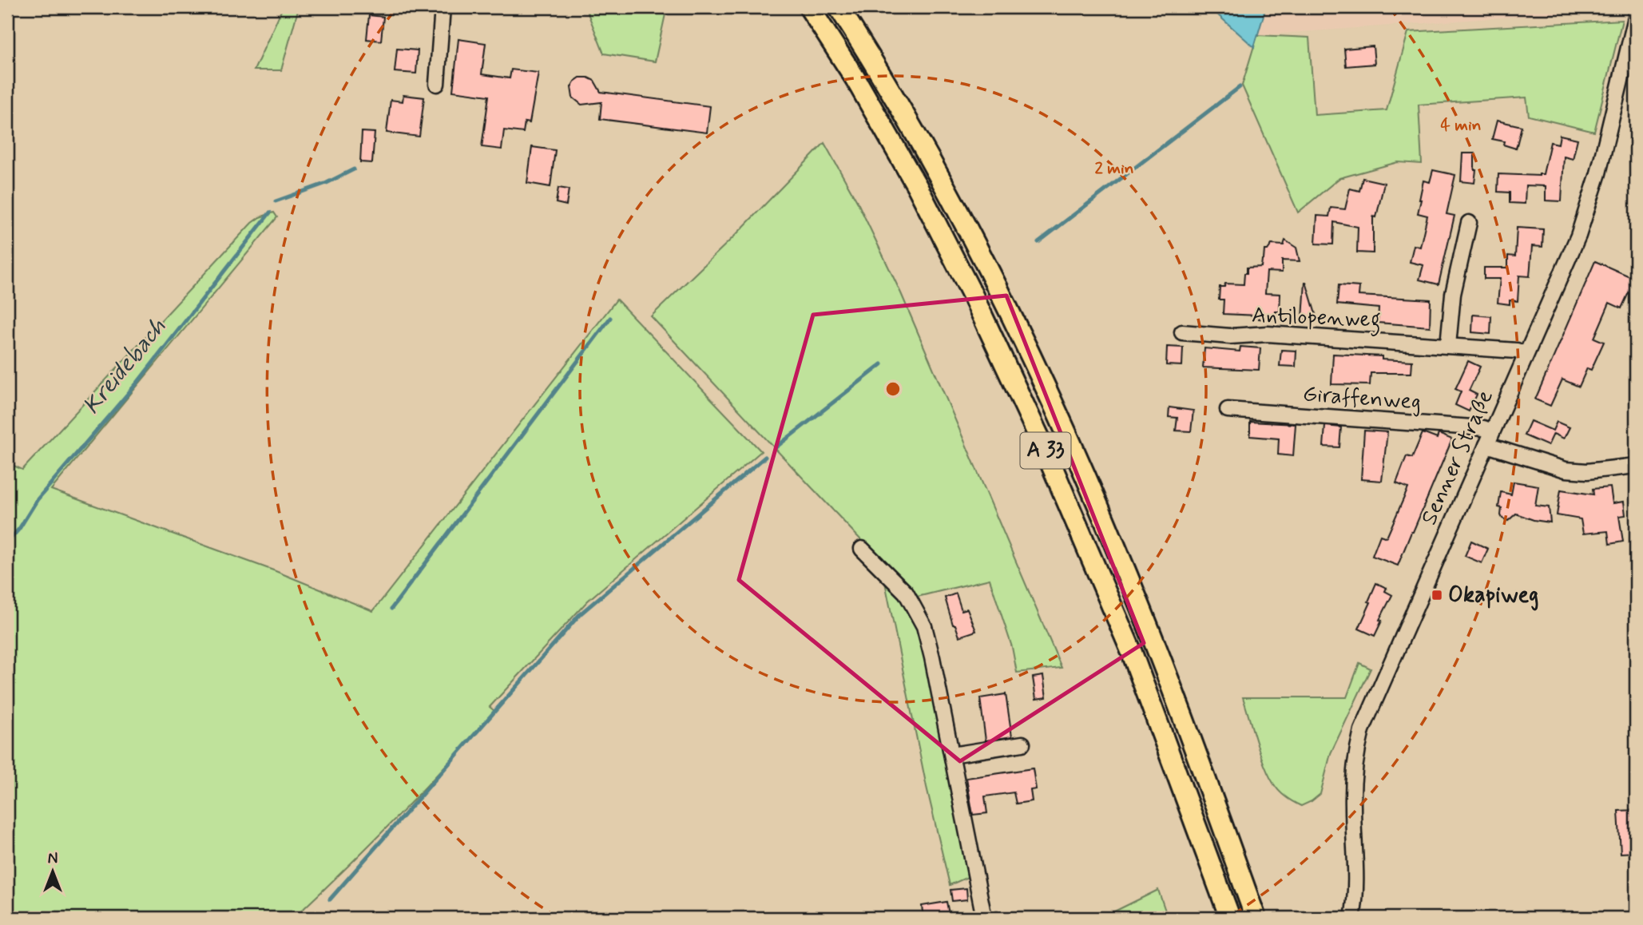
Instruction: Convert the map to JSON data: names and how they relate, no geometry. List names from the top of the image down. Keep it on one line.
{"streets":{"highway":["A 33"],"street":["Antilopenweg","Giraffenweg","Senner Straße"]},"crossings":[["Antilopenweg","Senner Straße"],["Giraffenweg","Senner Straße"]],"water":["Kreidebach"],"places":{"transit":["Okapiweg"]},"north":"top","rings":["4 min","2 min"]}
